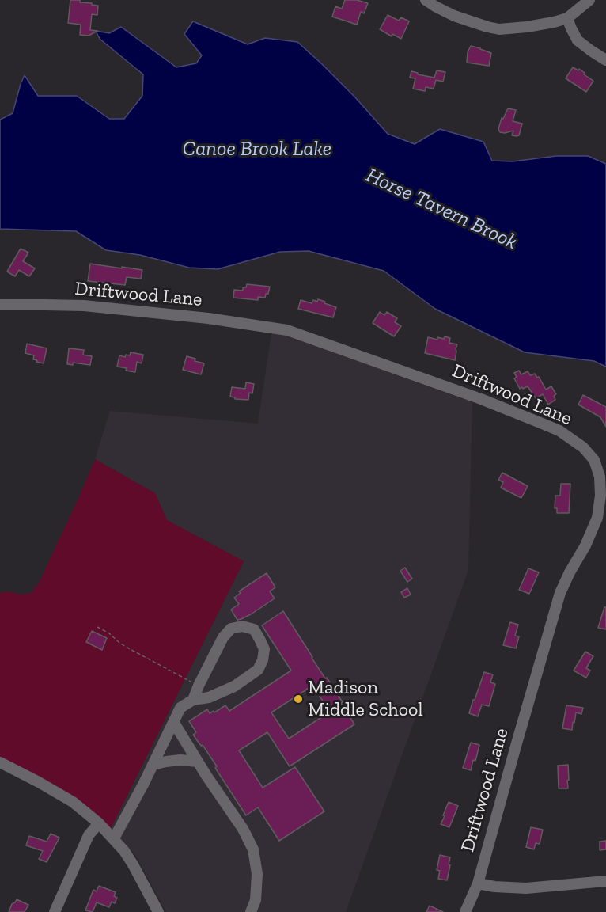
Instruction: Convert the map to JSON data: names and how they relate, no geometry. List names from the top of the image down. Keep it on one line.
{"streets":{"street":["Driftwood Lane"]},"water":["Canoe Brook Lake","Horse Tavern Brook"],"places":["Madison Middle School"]}
